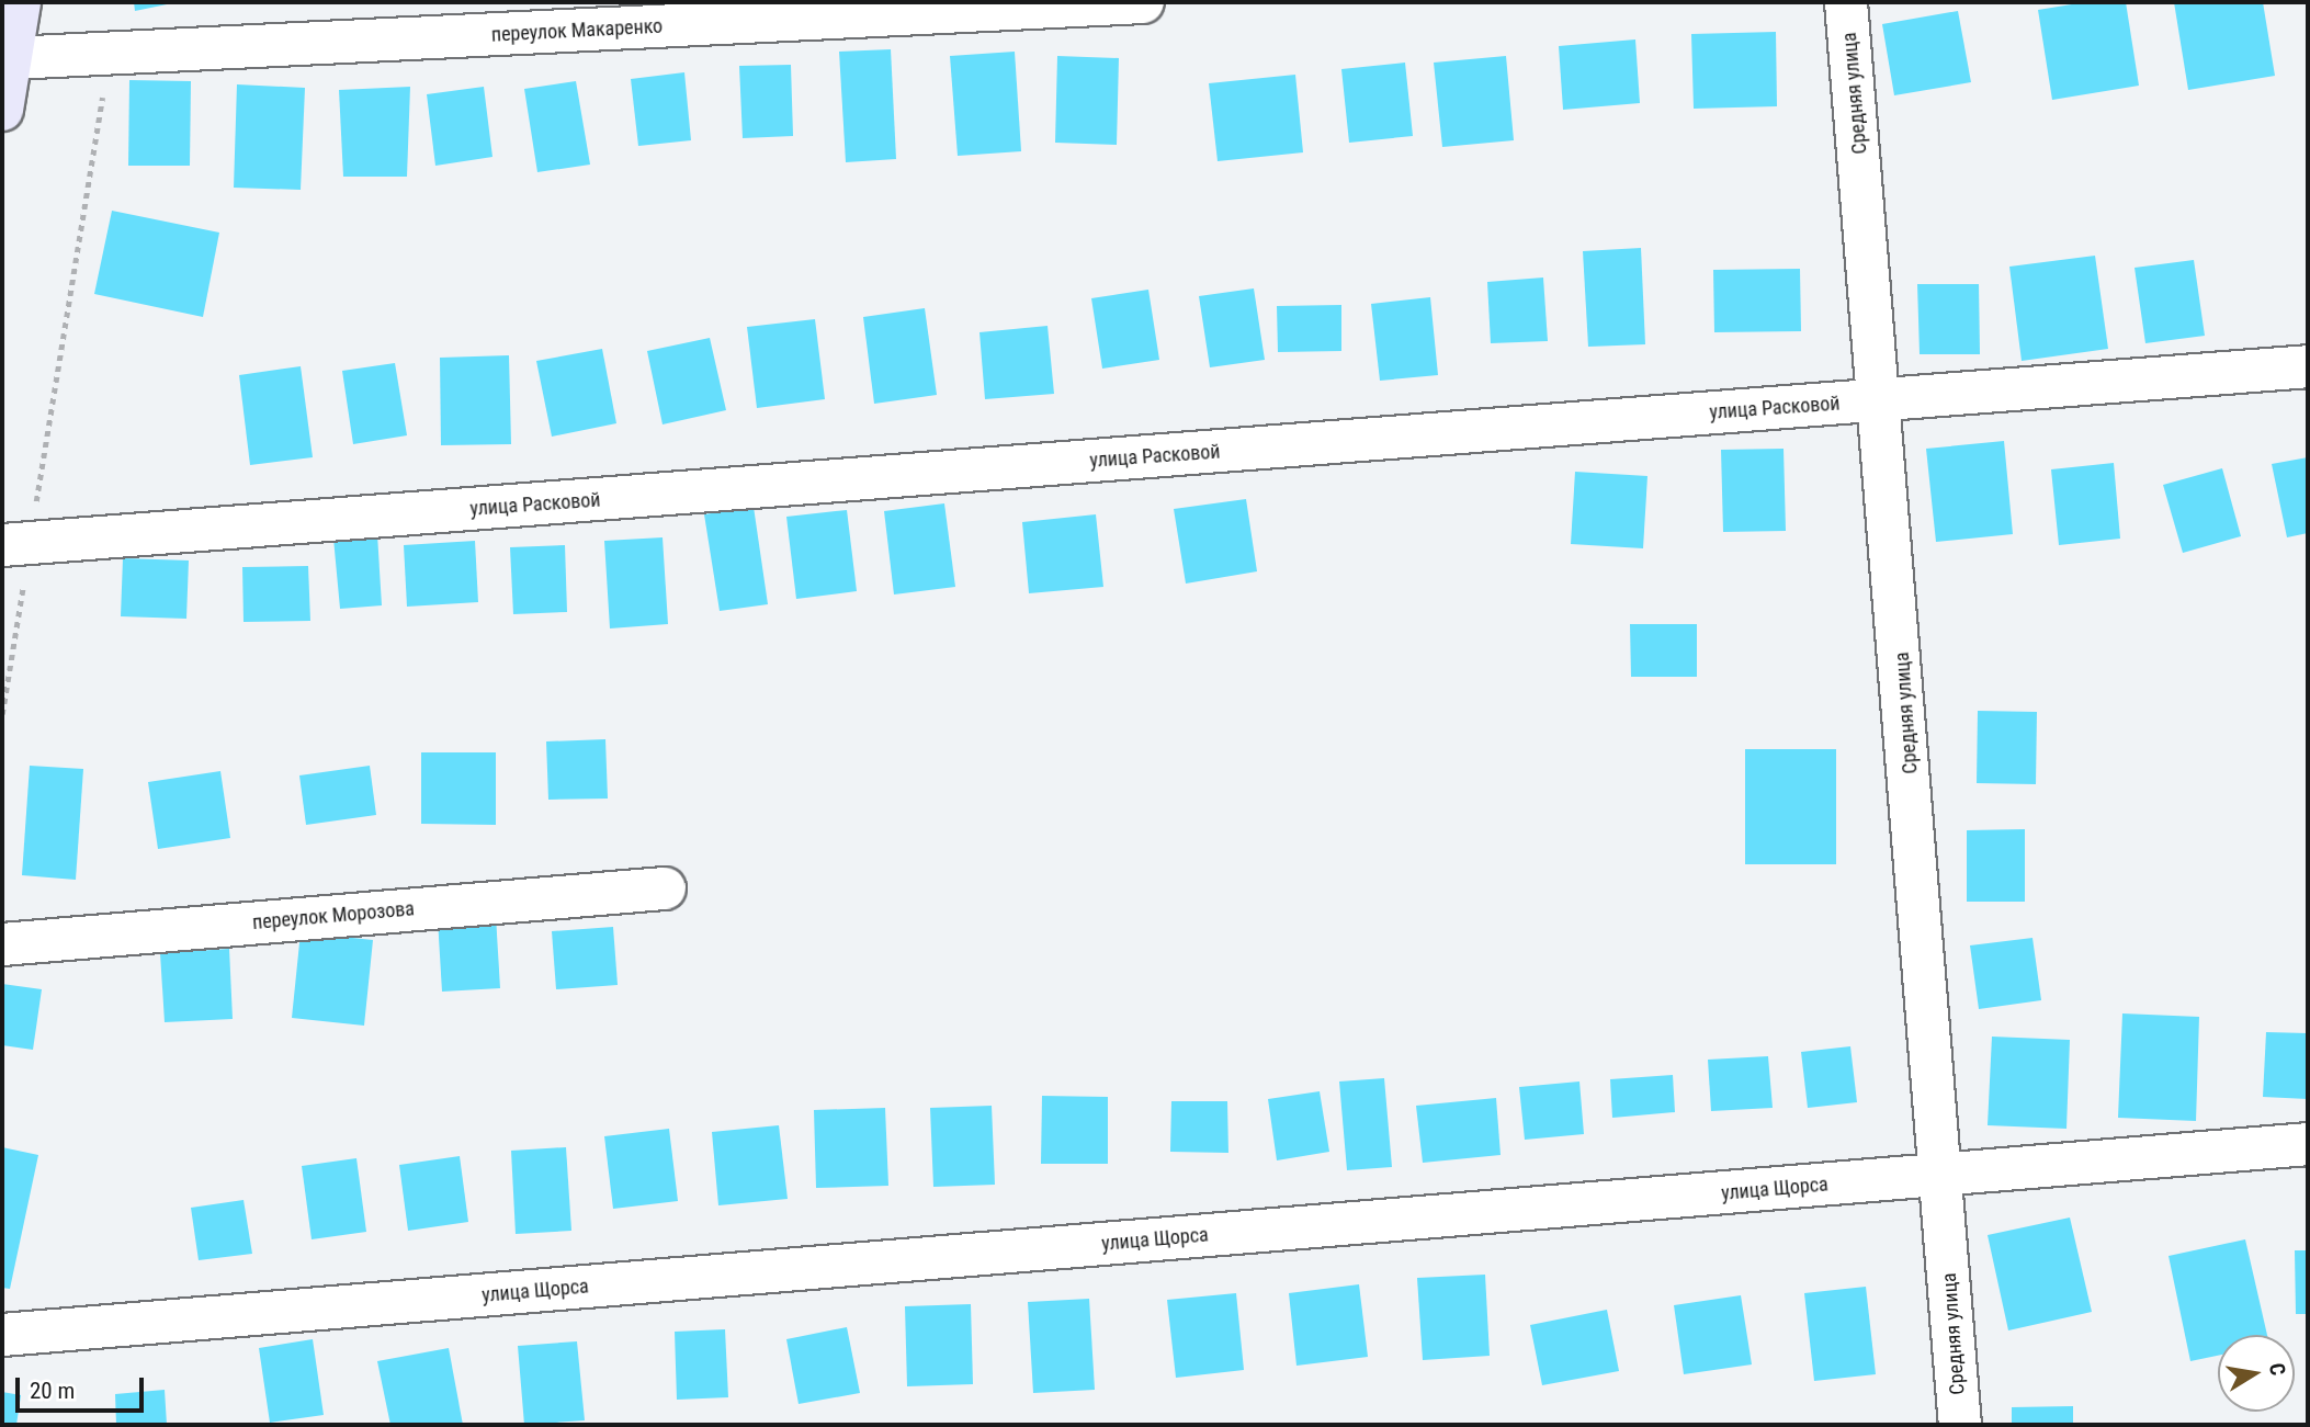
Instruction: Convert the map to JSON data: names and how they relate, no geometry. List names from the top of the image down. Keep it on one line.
{"streets":{"street":["переулок Макаренко","Средняя улица","улица Расковой","переулок Морозова","улица Щорса"]},"crossings":[["Средняя улица","улица Расковой"],["Средняя улица","улица Щорса"]],"scale_bar":"20 m","north":"right"}
